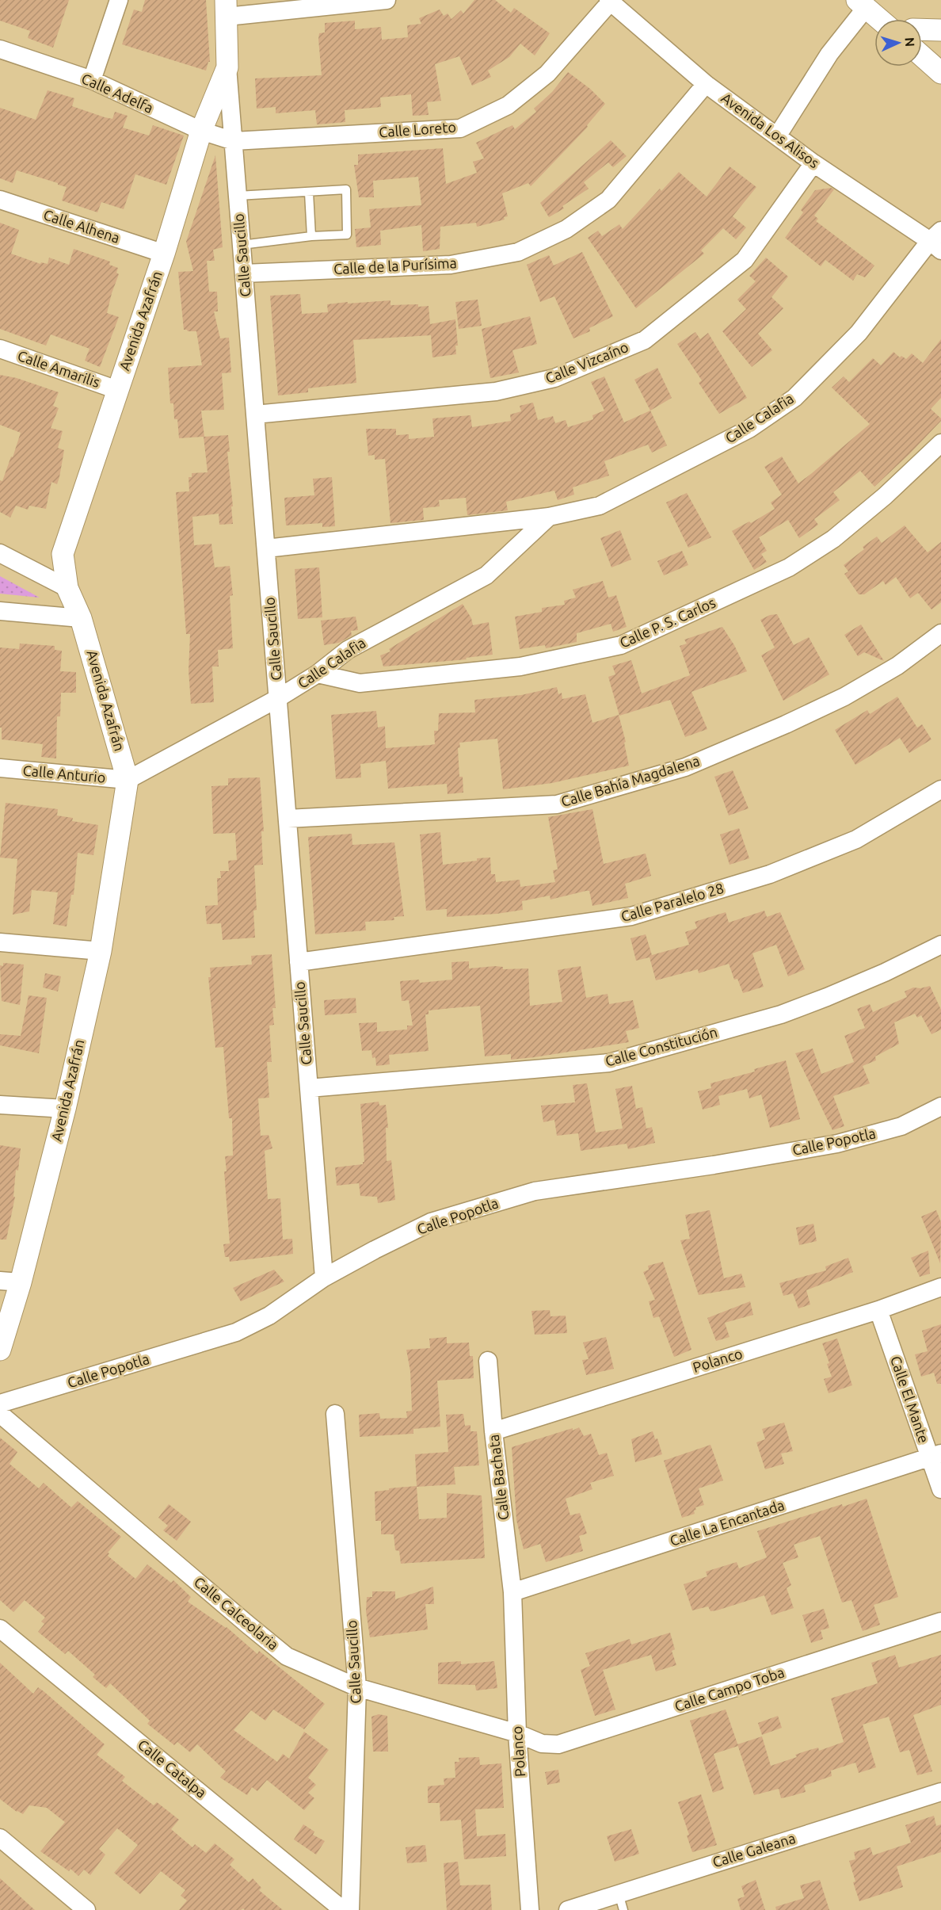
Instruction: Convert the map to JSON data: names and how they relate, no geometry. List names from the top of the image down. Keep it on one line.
{"streets":{"street":["Calle Adelfa","Calle Loreto","Avenida Los Alisos","Calle Alhena","Calle Saucillo","Calle de la Purísima","Avenida Azafrán","Calle Vizcaíno","Calle Amarilis","Calle Calafia","Calle P. S. Carlos","Calle Anturio","Calle Bahía Magdalena","Calle Paralelo 28","Calle Constitución","Calle Popotla","Polanco","Calle El Mante","Calle Bachata","Calle La Encantada","Calle Calceolaria","Calle Campo Toba","Calle Catalpa","Calle Galeana"]},"crossings":[["Calle Adelfa","Calle Loreto"],["Calle Adelfa","Calle Saucillo"],["Calle Adelfa","Avenida Azafrán"],["Calle Loreto","Avenida Los Alisos"],["Calle Loreto","Calle Saucillo"],["Avenida Los Alisos","Calle de la Purísima"],["Avenida Los Alisos","Calle Vizcaíno"],["Avenida Los Alisos","Calle Calafia"],["Calle Alhena","Avenida Azafrán"],["Calle Saucillo","Calle de la Purísima"],["Calle Saucillo","Avenida Azafrán"],["Calle Saucillo","Calle Vizcaíno"],["Calle Saucillo","Calle Calafia"],["Calle Saucillo","Calle Bahía Magdalena"],["Calle Saucillo","Calle Paralelo 28"],["Calle Saucillo","Calle Constitución"],["Calle Saucillo","Calle Popotla"],["Calle Saucillo","Calle Calceolaria"],["Avenida Azafrán","Calle Amarilis"],["Avenida Azafrán","Calle Calafia"],["Avenida Azafrán","Calle Anturio"],["Calle Calafia","Calle P. S. Carlos"],["Calle Calafia","Calle Anturio"],["Polanco","Calle El Mante"],["Polanco","Calle Bachata"],["Polanco","Calle La Encantada"],["Polanco","Calle Calceolaria"],["Polanco","Calle Campo Toba"],["Calle El Mante","Calle La Encantada"],["Calle Bachata","Calle La Encantada"],["Calle Calceolaria","Calle Campo Toba"]],"north":"right"}
